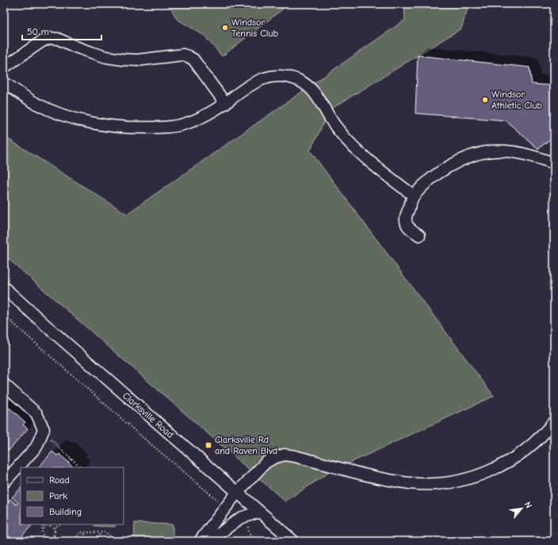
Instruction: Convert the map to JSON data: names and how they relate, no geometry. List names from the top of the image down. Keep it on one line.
{"streets":{"street":["Clarksville Road"]},"places":{"other":["Windsor Tennis Club","Windsor Athletic Club"],"transit":["Clarksville Rd and Raven Blvd"]},"legend":["Road","Park","Building"],"scale_bar":"50 m","north":"top right"}
